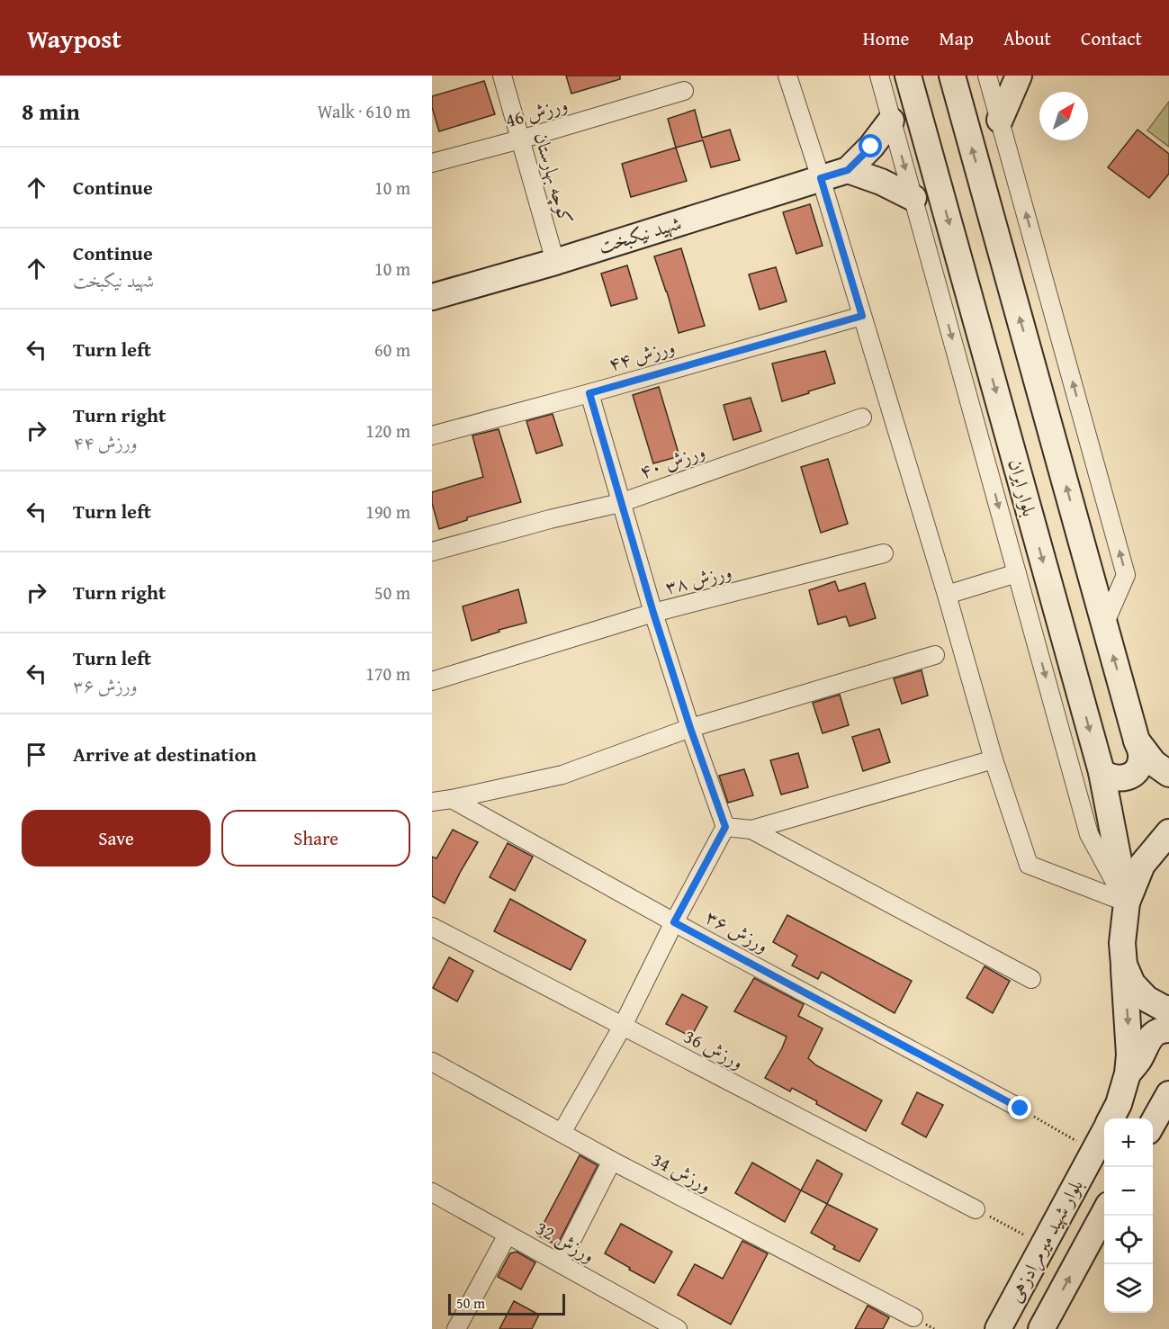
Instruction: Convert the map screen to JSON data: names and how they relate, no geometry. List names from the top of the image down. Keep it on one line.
{"streets":{"street":["ورزش 46","کوچه بهارستان","شهید نیکبخت","ورزش ۴۴","ورزش ۴۰","بلوار ایران","ورزش ۳۸","ورزش ۳۶","ورزش 36","ورزش 34","بلوار شهید میرمرادزهی","ورزش 32"]},"crossings":[["ورزش 46","کوچه بهارستان"],["کوچه بهارستان","شهید نیکبخت"],["بلوار ایران","بلوار شهید میرمرادزهی"]],"scale_bar":"50 m","north":"top right","page":{"header":"Waypost","nav":["Home","Map","About","Contact"],"heading":["8 min","Walk · 610 m"],"list":[["Continue","10 m"],["Continue","شهید نیکبخت","10 m"],["Turn left","60 m"],["Turn right","ورزش ۴۴","120 m"],["Turn left","190 m"],["Turn right","50 m"],["Turn left","ورزش ۳۶","170 m"],"Arrive at destination"],"buttons":["Save","Share"],"map_buttons":["+","−"],"scale":"50 m"}}
